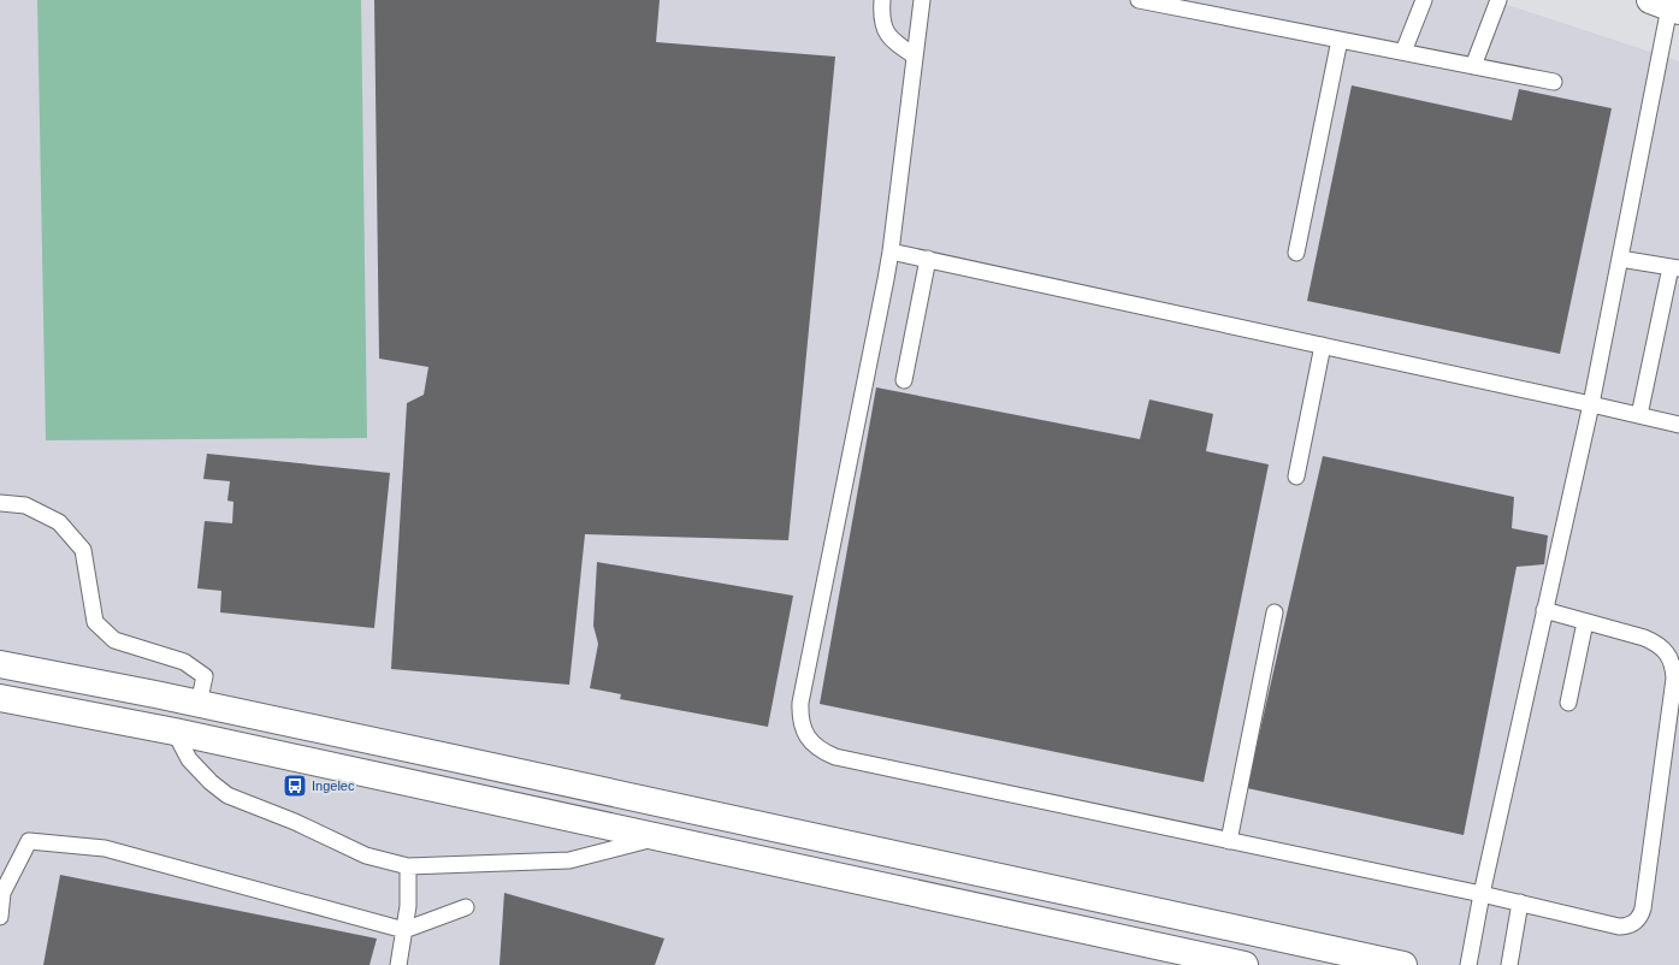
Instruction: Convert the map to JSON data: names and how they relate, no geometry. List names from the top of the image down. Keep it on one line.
{"places":{"bus stop":["Ingelec"]}}
